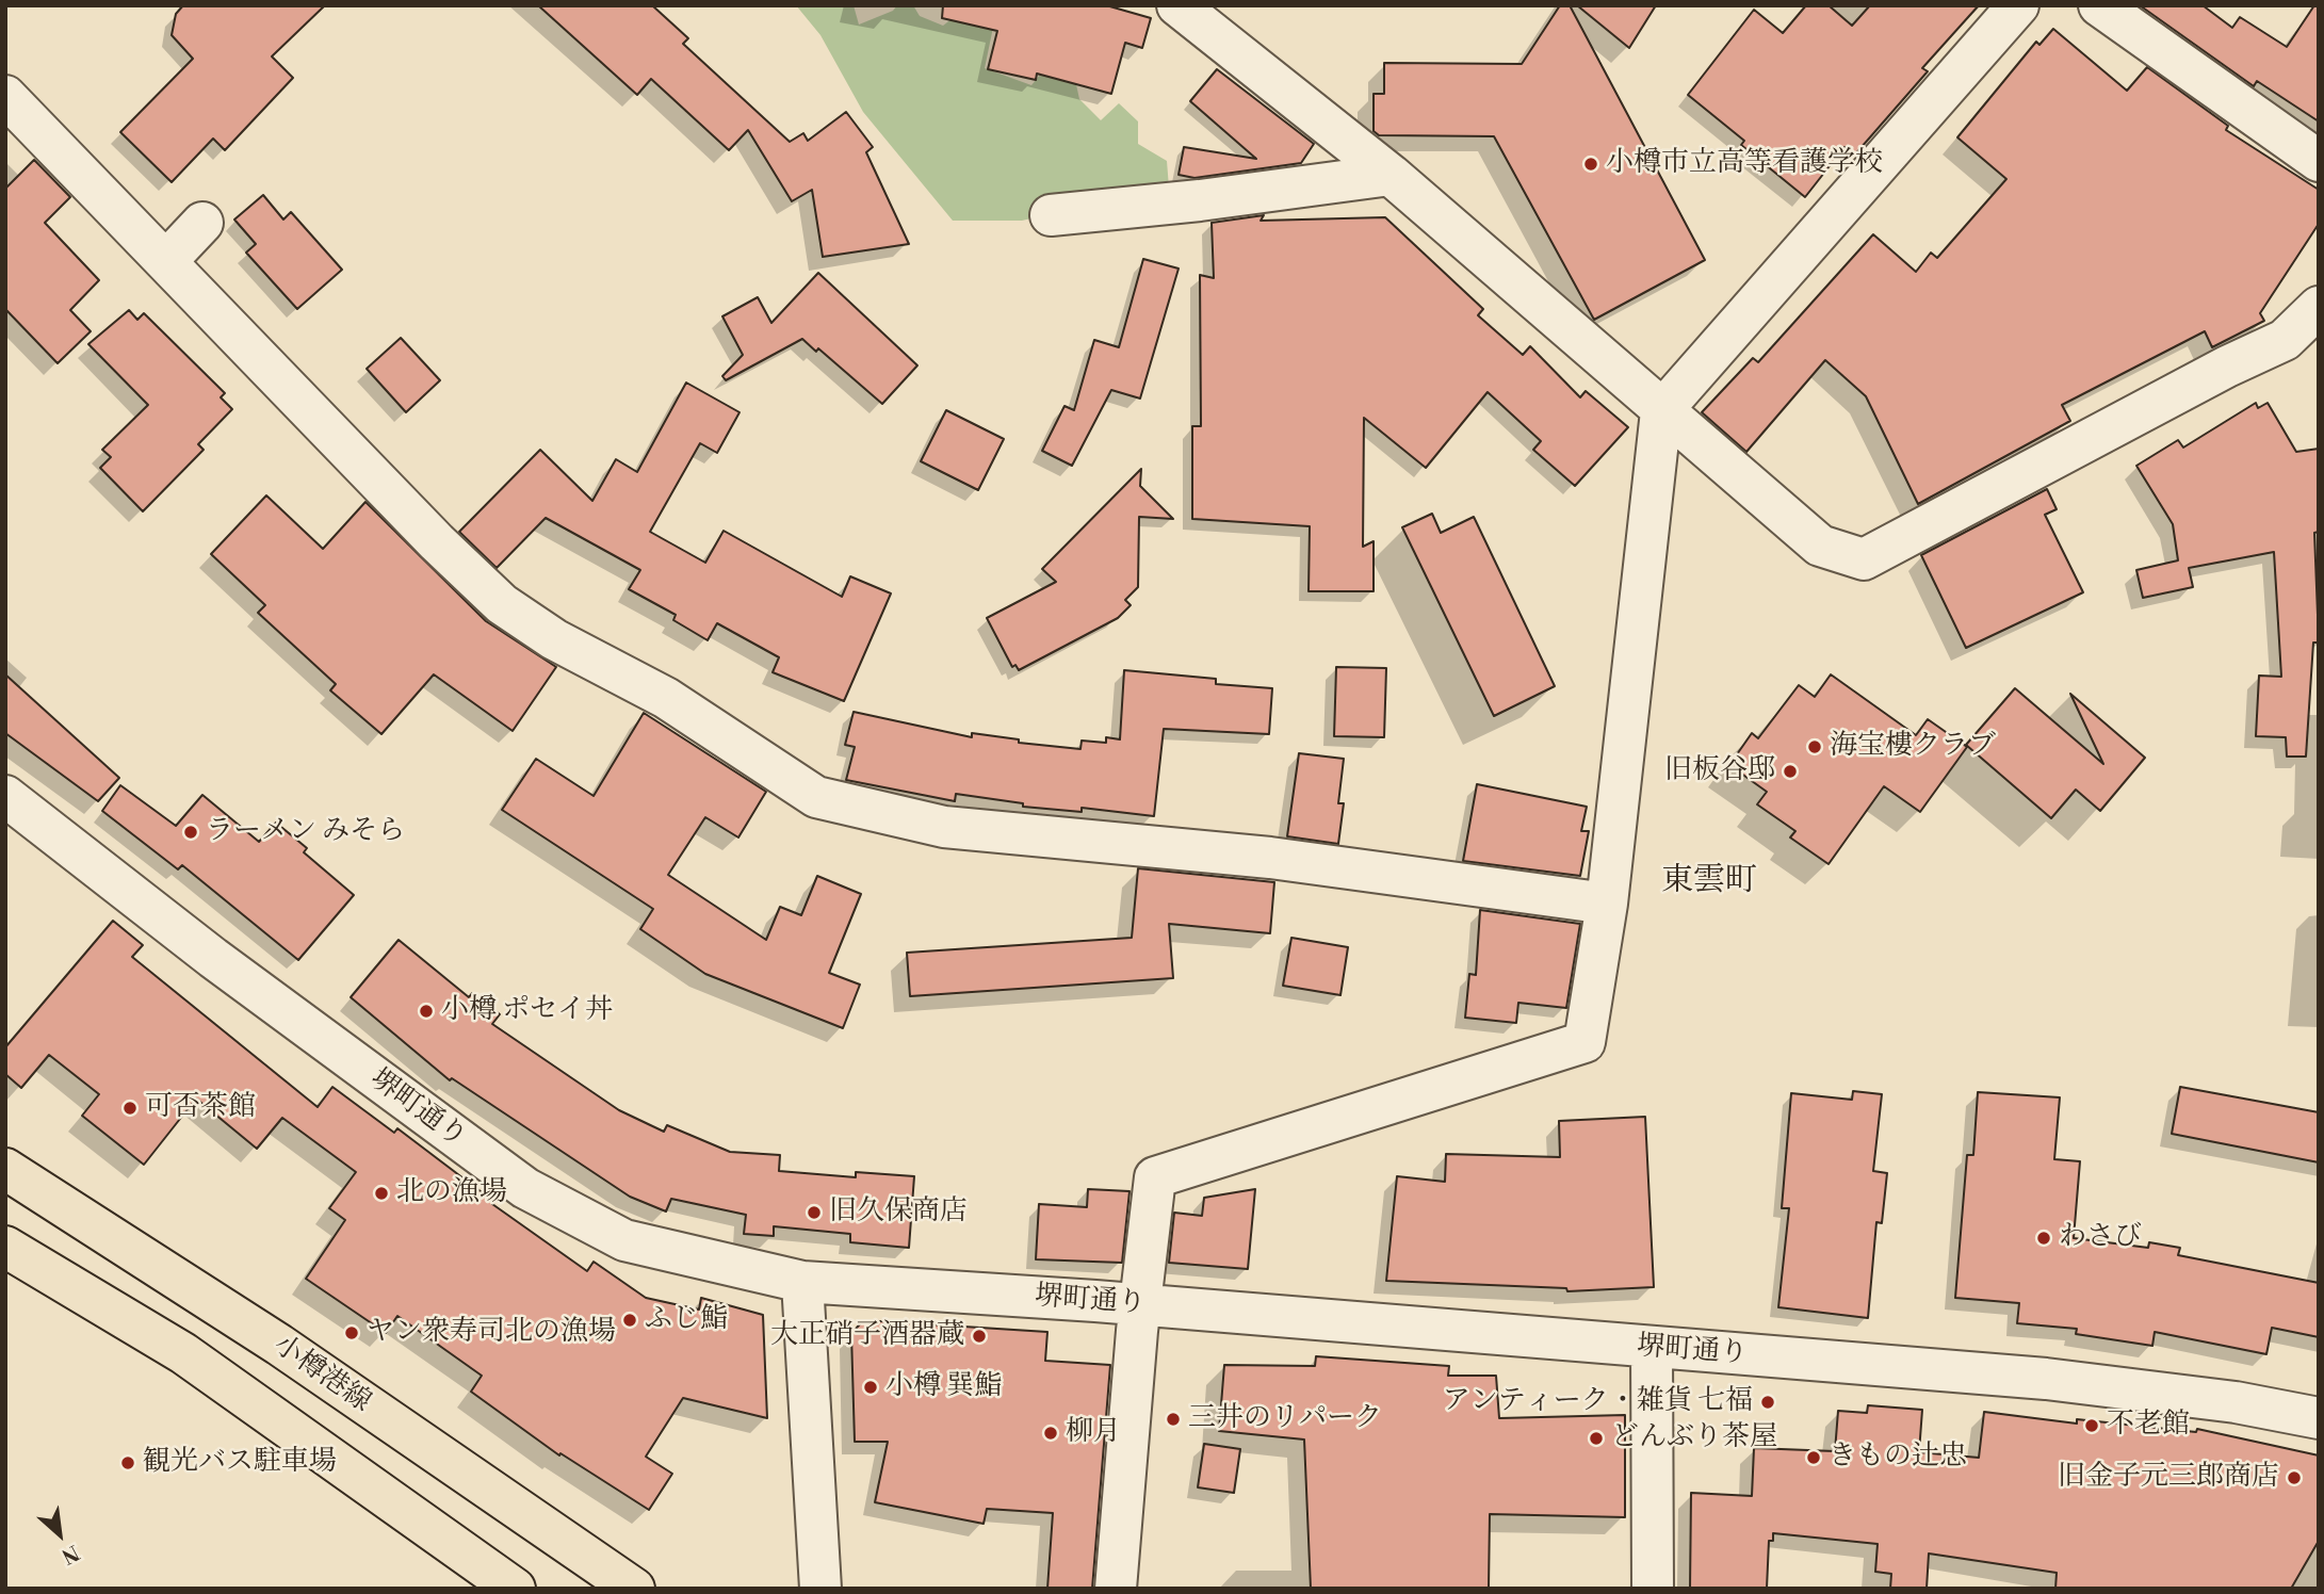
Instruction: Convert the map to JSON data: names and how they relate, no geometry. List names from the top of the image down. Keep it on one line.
{"streets":{"main road":["小樽港線"],"street":["堺町通り"]},"districts":["東雲町"],"places":["小樽市立高等看護学校","海宝樓クラブ","旧板谷邸","ラーメン みそら","小樽 ポセイ丼","可否茶館","北の漁場","旧久保商店","わさび","ふじ鮨","ヤン衆寿司北の漁場","大正硝子酒器蔵","小樽 巽鮨","アンティーク・雑貨 七福","三井のリパーク","不老館","柳月","どんぶり茶屋","きもの辻忠","観光バス駐車場","旧金子元三郎商店"],"north":"bottom right"}
